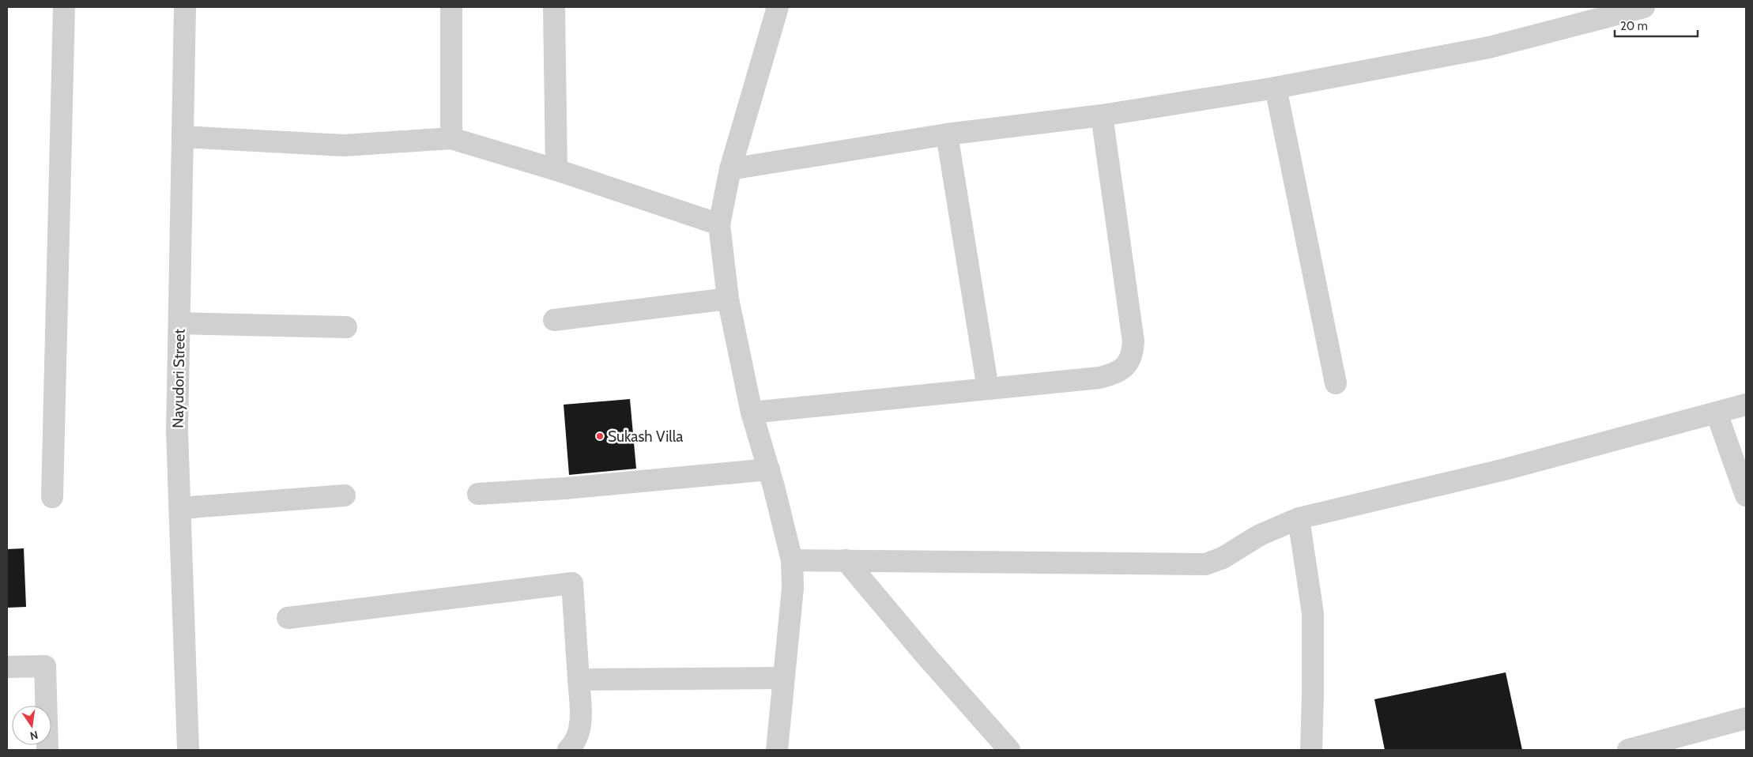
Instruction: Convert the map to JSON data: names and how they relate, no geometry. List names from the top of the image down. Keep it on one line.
{"streets":{"street":["Nayudori Street"]},"places":["Sukash Villa"],"scale_bar":"20 m","north":"bottom"}
